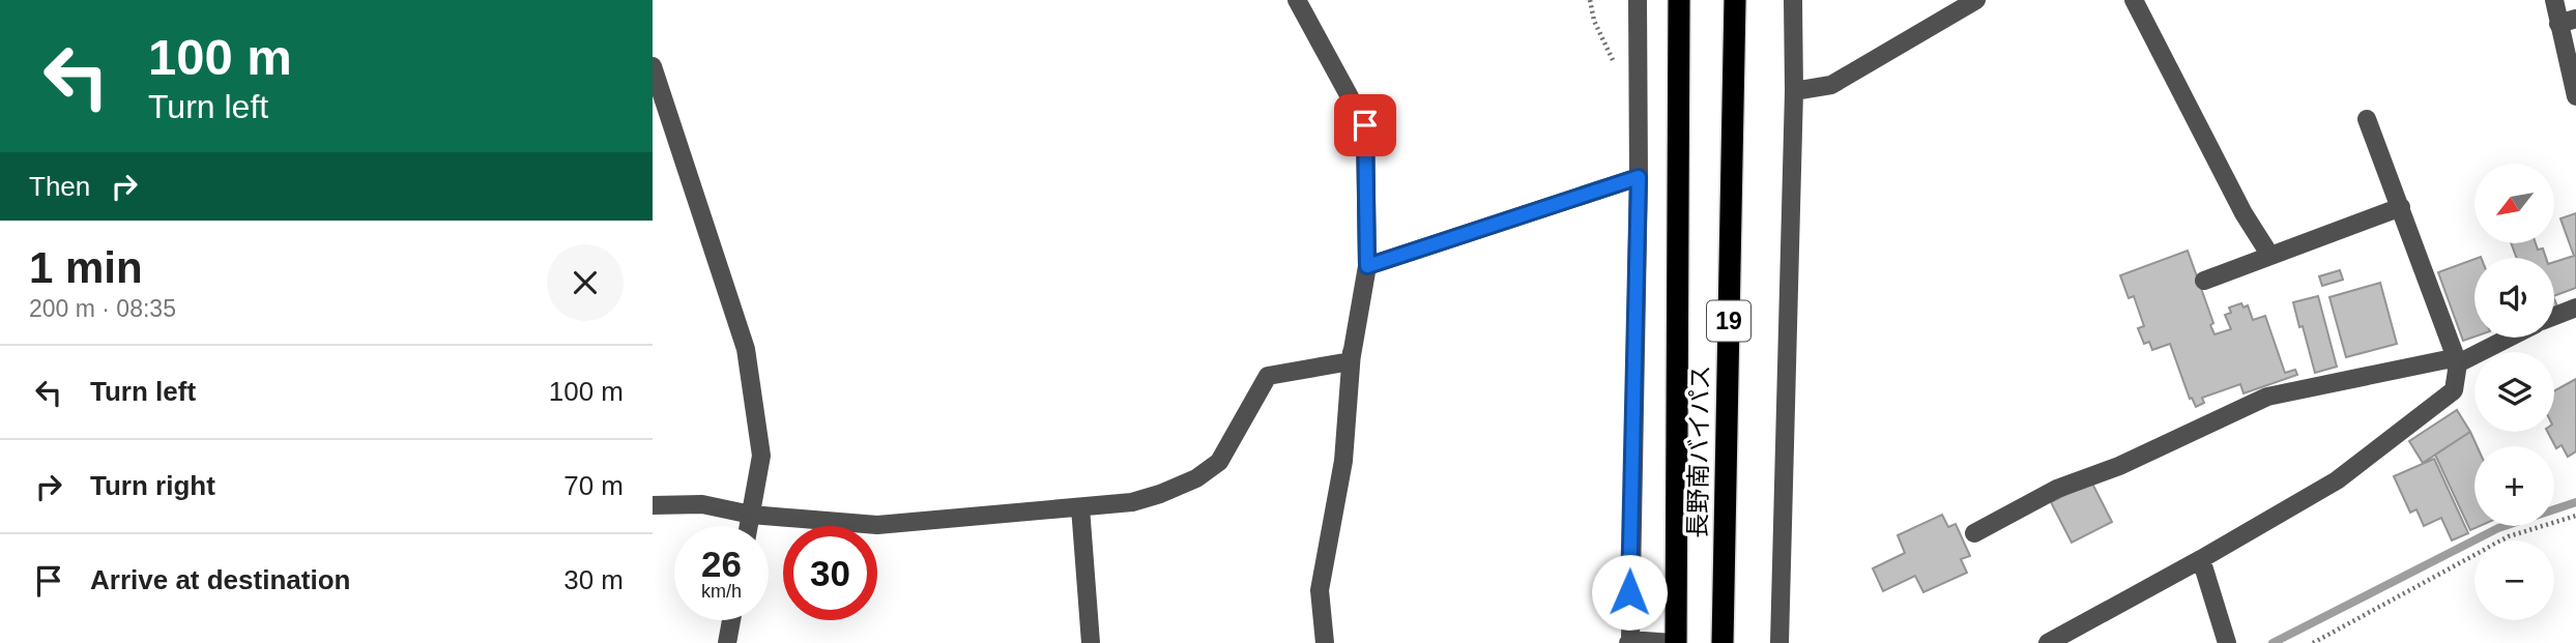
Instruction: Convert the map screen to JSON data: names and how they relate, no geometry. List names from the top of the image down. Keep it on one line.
{"streets":{"highway":["19","長野南バイパス"]},"north":"bottom left","page":{"turn":["100 m","Turn left"],"then":"Then","map_buttons":["+","−"],"heading":["1 min","200 m · 08:35"],"list":[{"name":"Turn left","value":"100 m"},{"name":"Turn right","value":"70 m"},{"name":"Arrive at destination","value":"30 m"}],"speed":"26 km/h","limit":"30"}}
